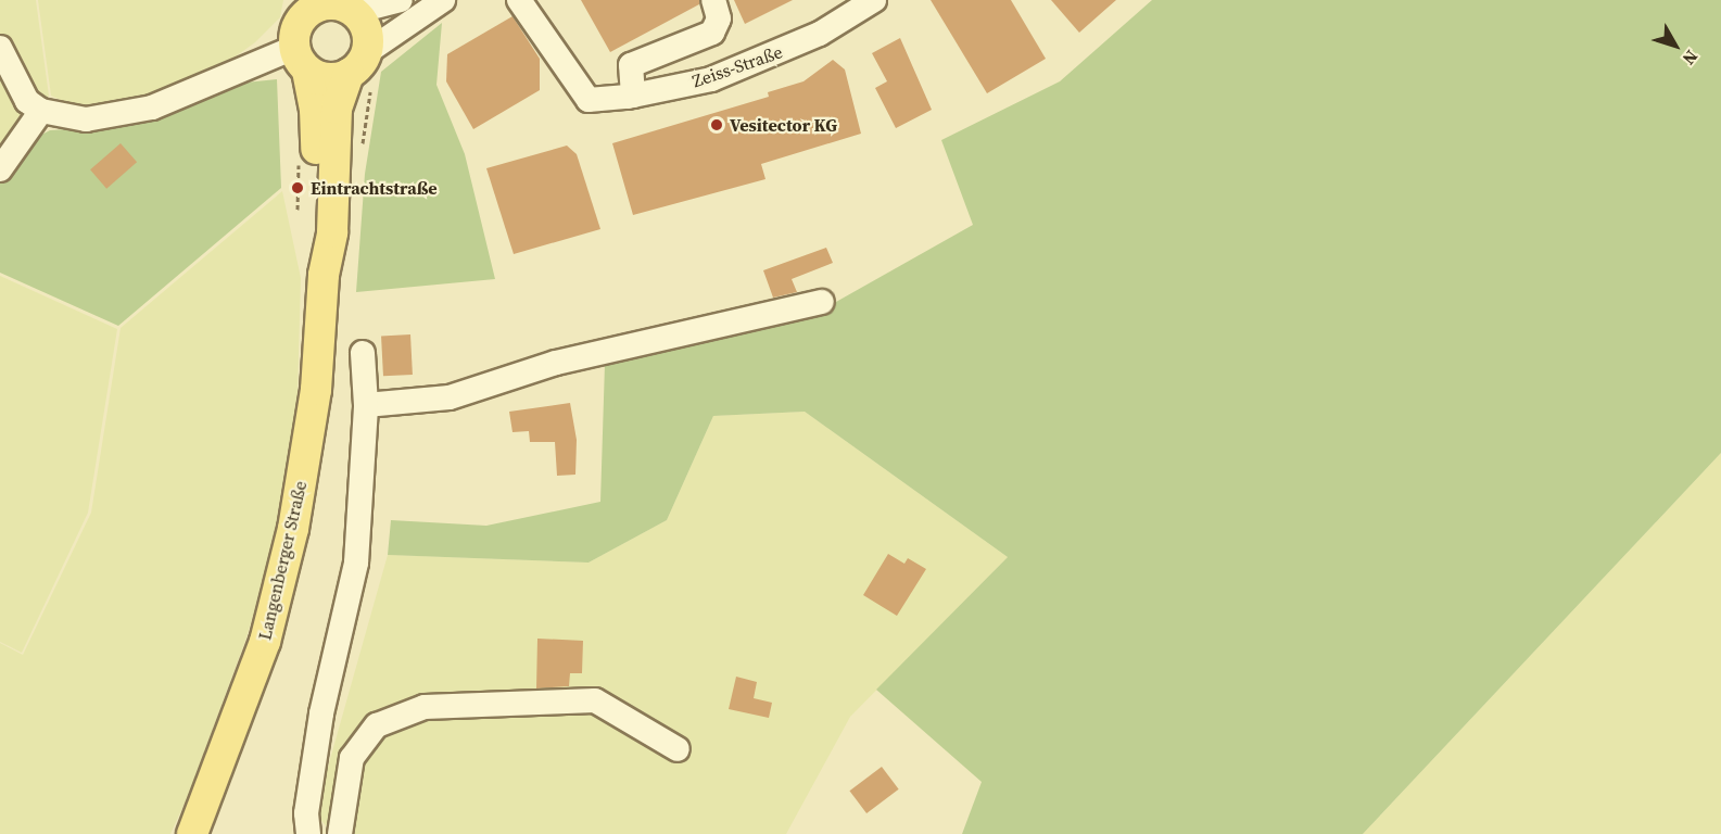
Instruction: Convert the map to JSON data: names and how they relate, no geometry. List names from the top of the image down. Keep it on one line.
{"streets":{"main road":["Langenberger Straße"],"street":["Zeiss-Straße"]},"places":["Vesitector KG","Eintrachtstraße"],"north":"bottom right"}
